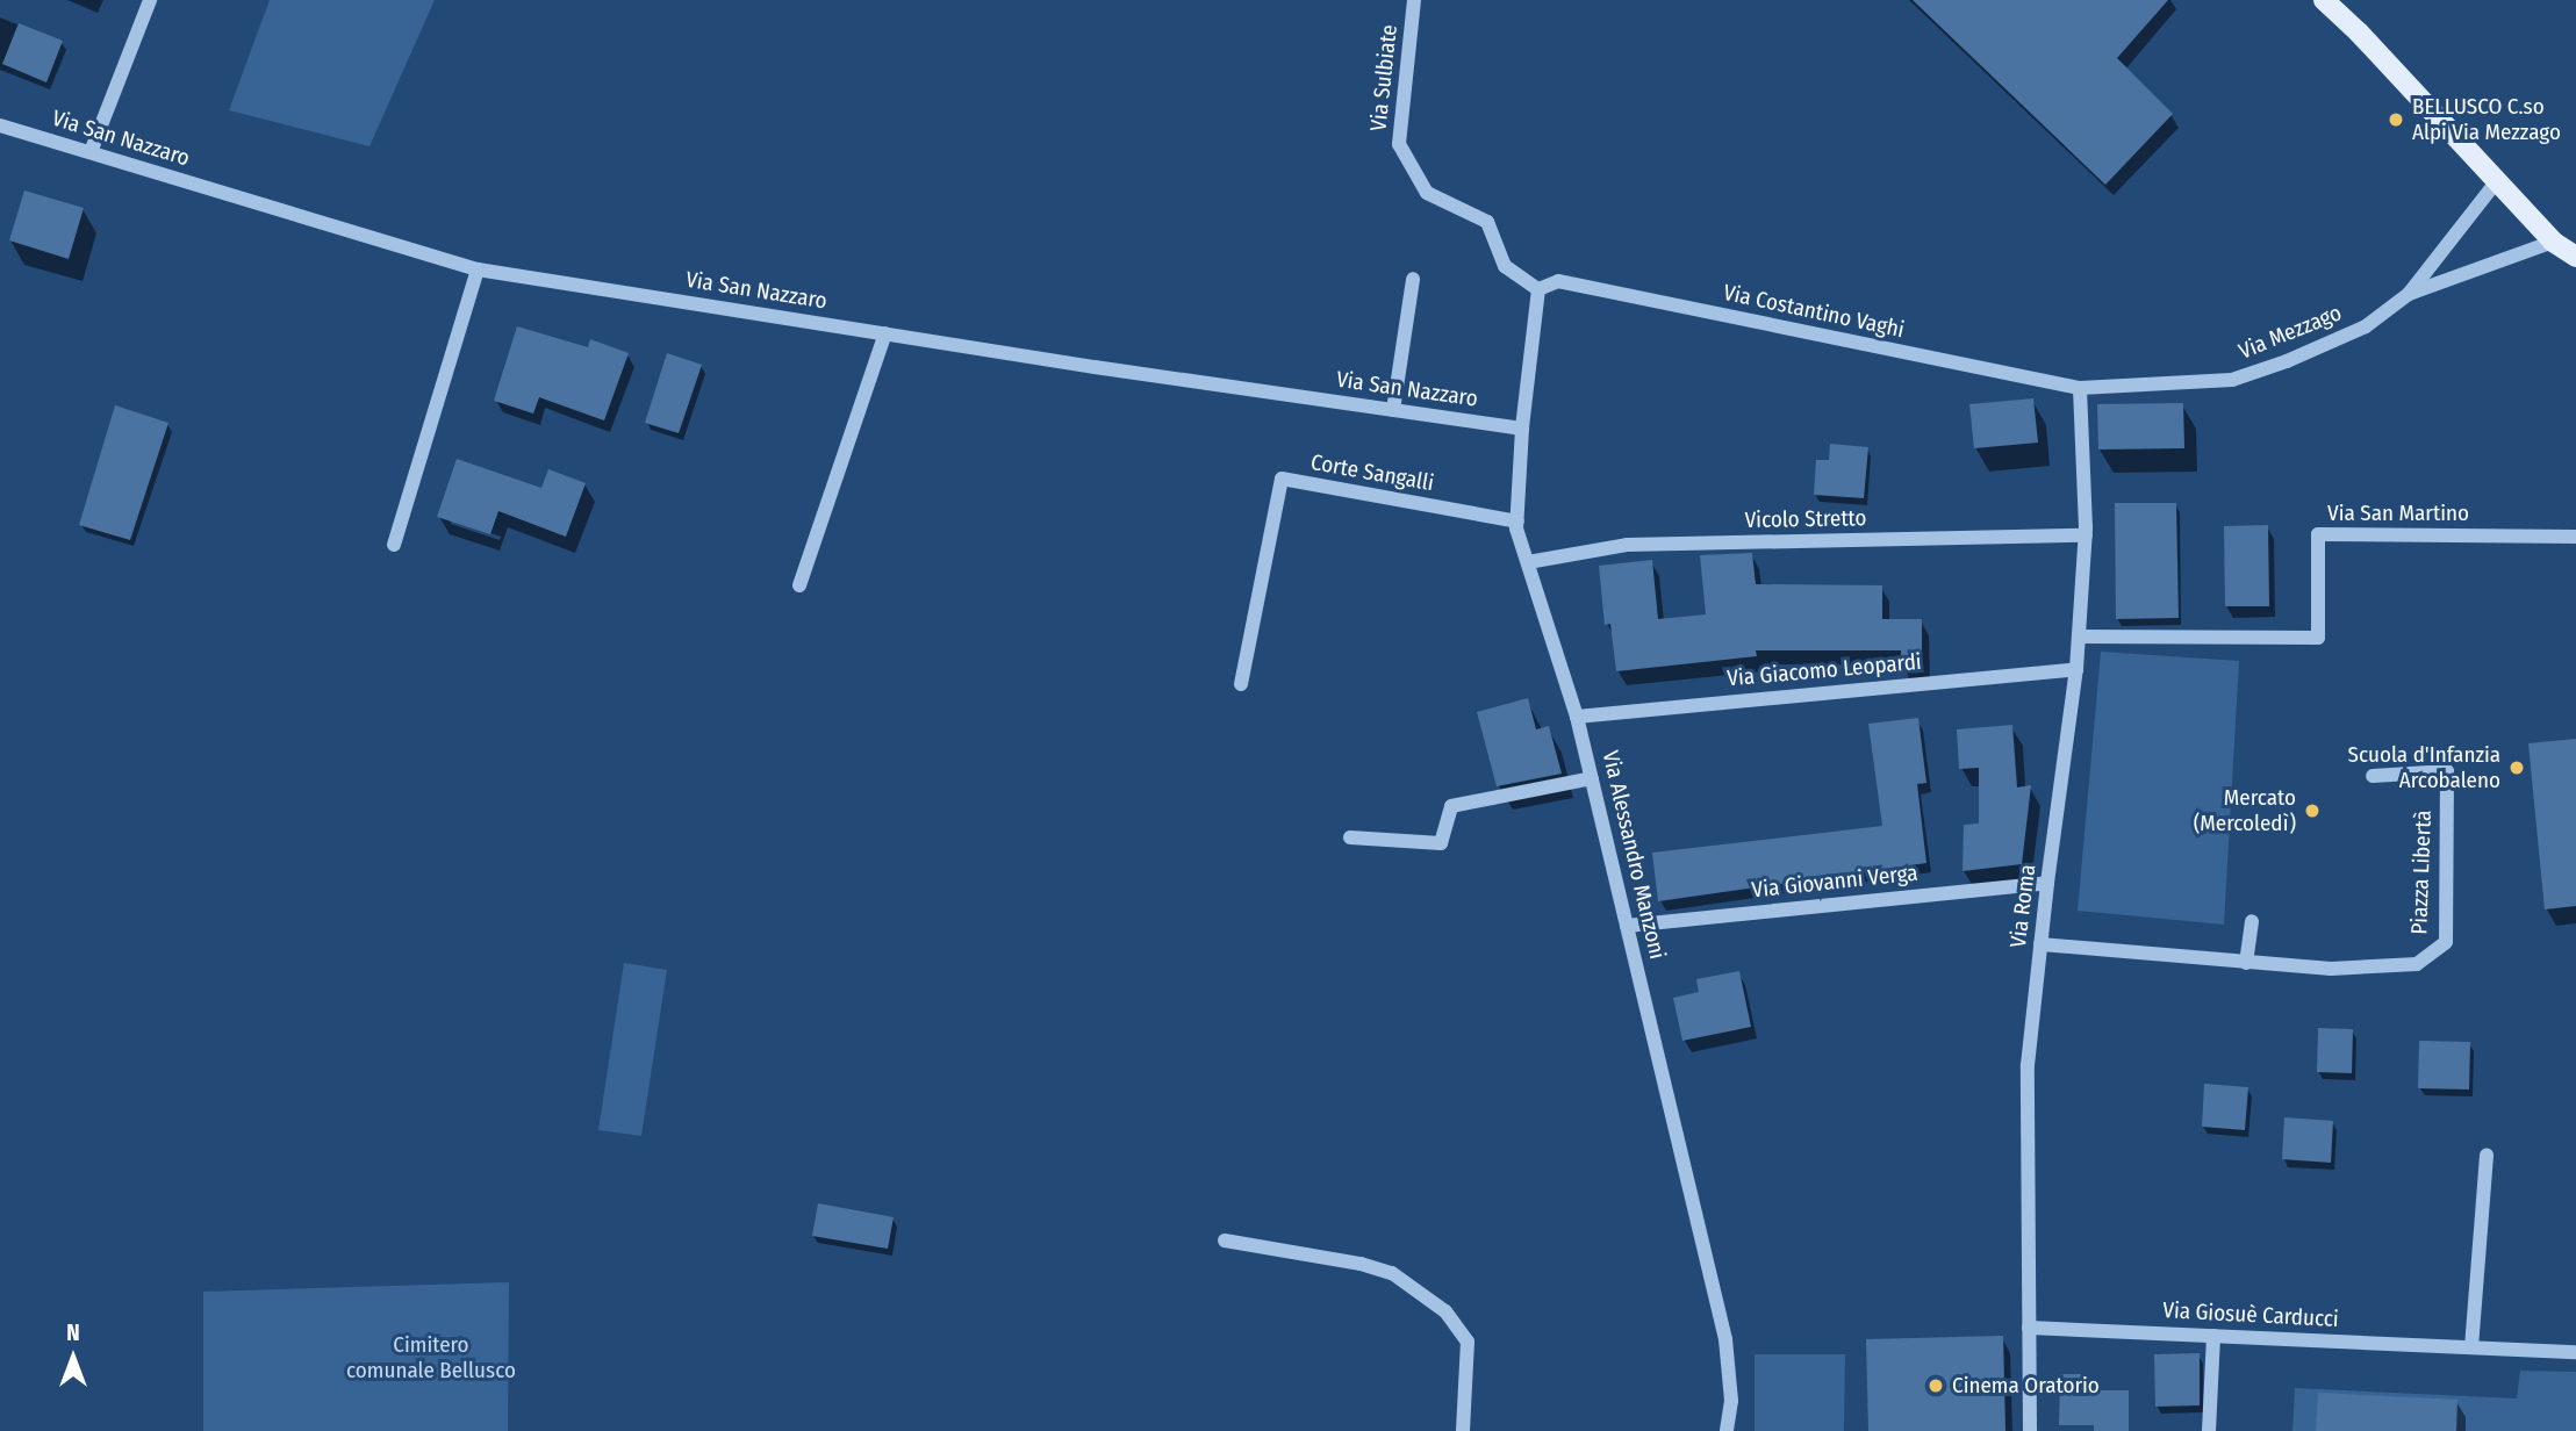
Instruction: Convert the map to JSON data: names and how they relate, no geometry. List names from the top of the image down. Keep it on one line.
{"streets":{"street":["Via Sulbiate","Via San Nazzaro","Via Costantino Vaghi","Via Mezzago","Corte Sangalli","Via San Martino","Vicolo Stretto","Via Giacomo Leopardi","Via Alessandro Manzoni","Piazza Libertà","Via Giovanni Verga","Via Roma","Via Giosuè Carducci"]},"crossings":[["Via Sulbiate","Via Costantino Vaghi"],["Via Sulbiate","Via Alessandro Manzoni"],["Via San Nazzaro","Via Alessandro Manzoni"],["Via Costantino Vaghi","Via Mezzago"],["Via Costantino Vaghi","Via Alessandro Manzoni"],["Via Costantino Vaghi","Via Roma"],["Via Mezzago","Via Roma"],["Corte Sangalli","Via Alessandro Manzoni"],["Via San Martino","Via Roma"],["Vicolo Stretto","Via Alessandro Manzoni"],["Vicolo Stretto","Via Roma"],["Via Giacomo Leopardi","Via Alessandro Manzoni"],["Via Giacomo Leopardi","Via Roma"],["Via Alessandro Manzoni","Via Giovanni Verga"],["Piazza Libertà","Via Roma"],["Via Giovanni Verga","Via Roma"],["Via Roma","Via Giosuè Carducci"]],"parks":["Cimitero comunale Bellusco"],"places":["BELLUSCO C.so Alpi Via Mezzago","Scuola d'Infanzia Arcobaleno","Mercato (Mercoledì)","Cinema Oratorio"],"north":"top"}
